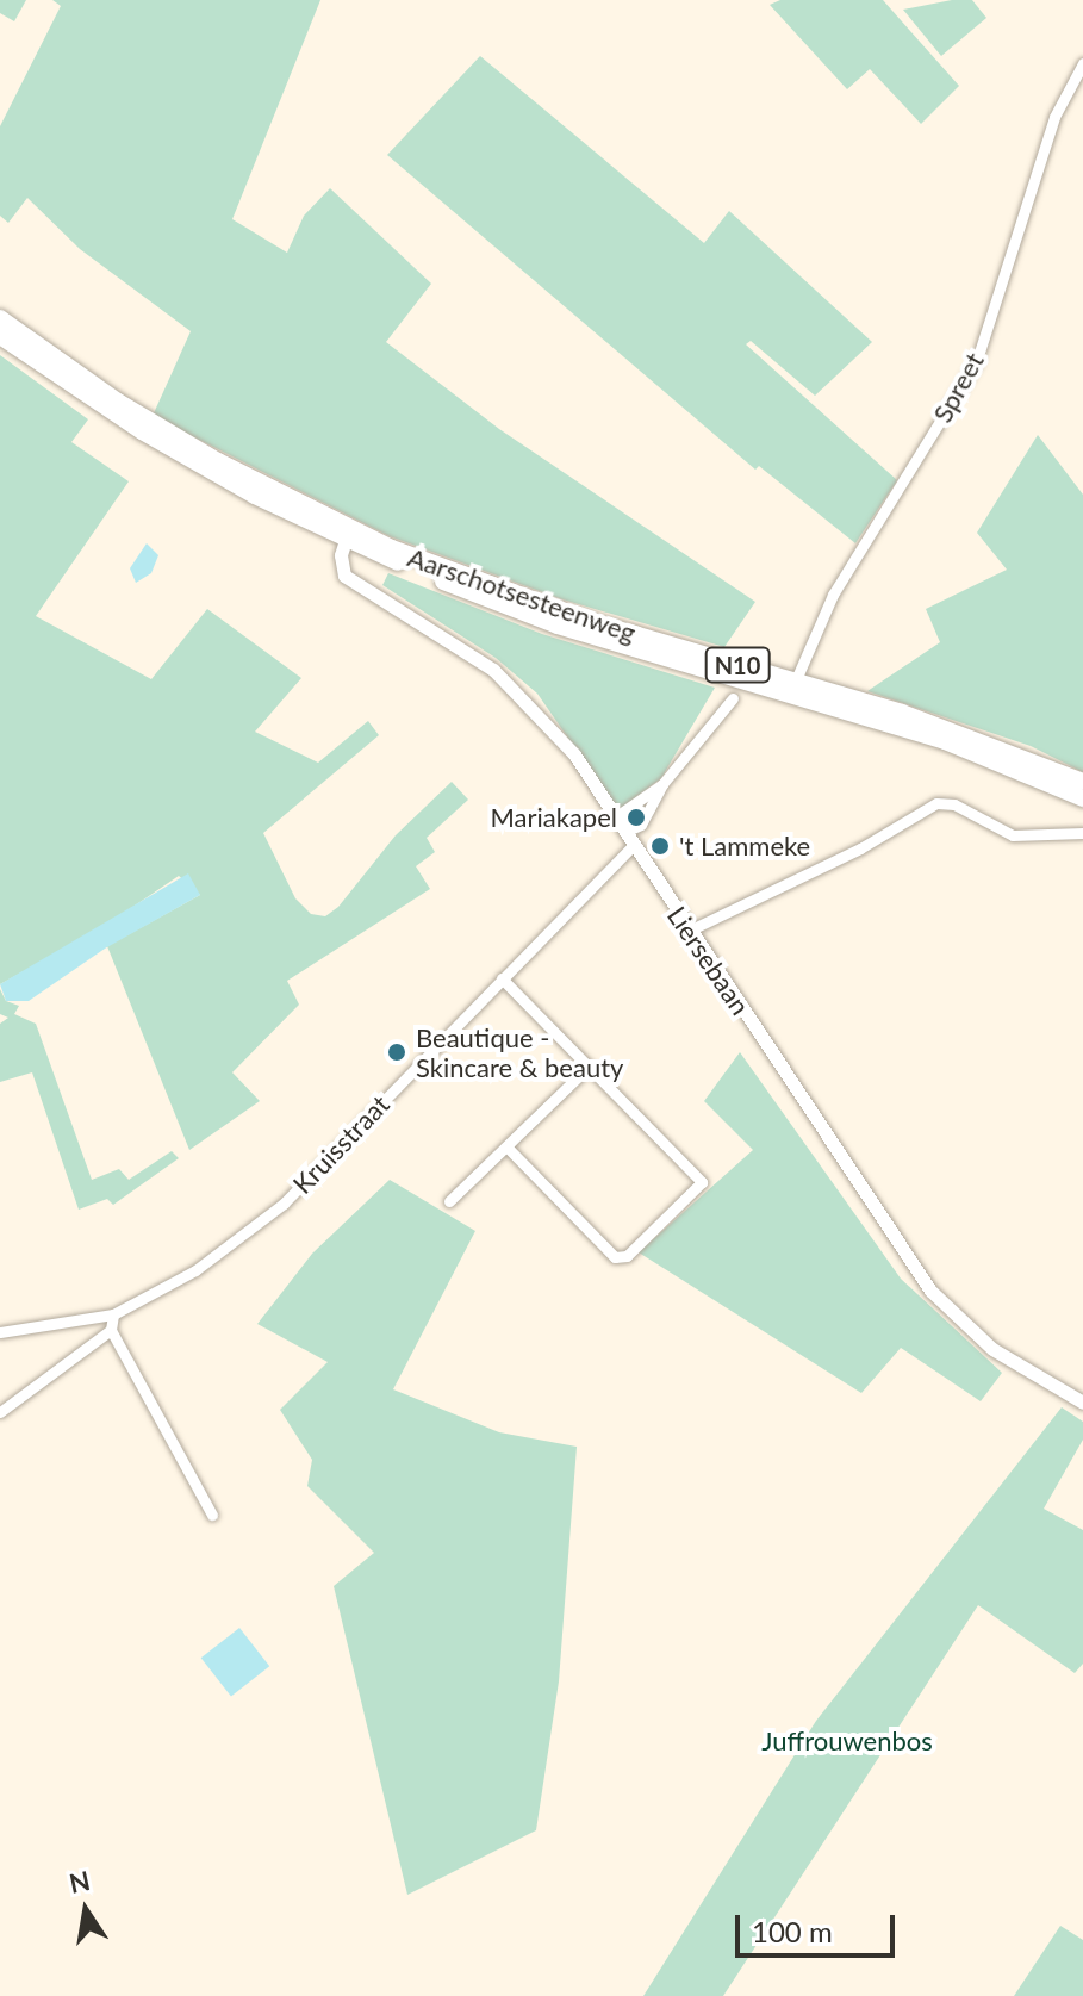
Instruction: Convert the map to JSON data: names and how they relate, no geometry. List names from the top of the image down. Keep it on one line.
{"streets":{"main road":["Aarschotsesteenweg","N10"],"street":["Spreet","Liersebaan","Kruisstraat"]},"crossings":[["Spreet","Aarschotsesteenweg"],["Aarschotsesteenweg","Liersebaan"],["Liersebaan","Kruisstraat"]],"parks":["Juffrouwenbos"],"places":["Mariakapel","'t Lammeke","Beautique - Skincare & beauty"],"scale_bar":"100 m","north":"top"}
